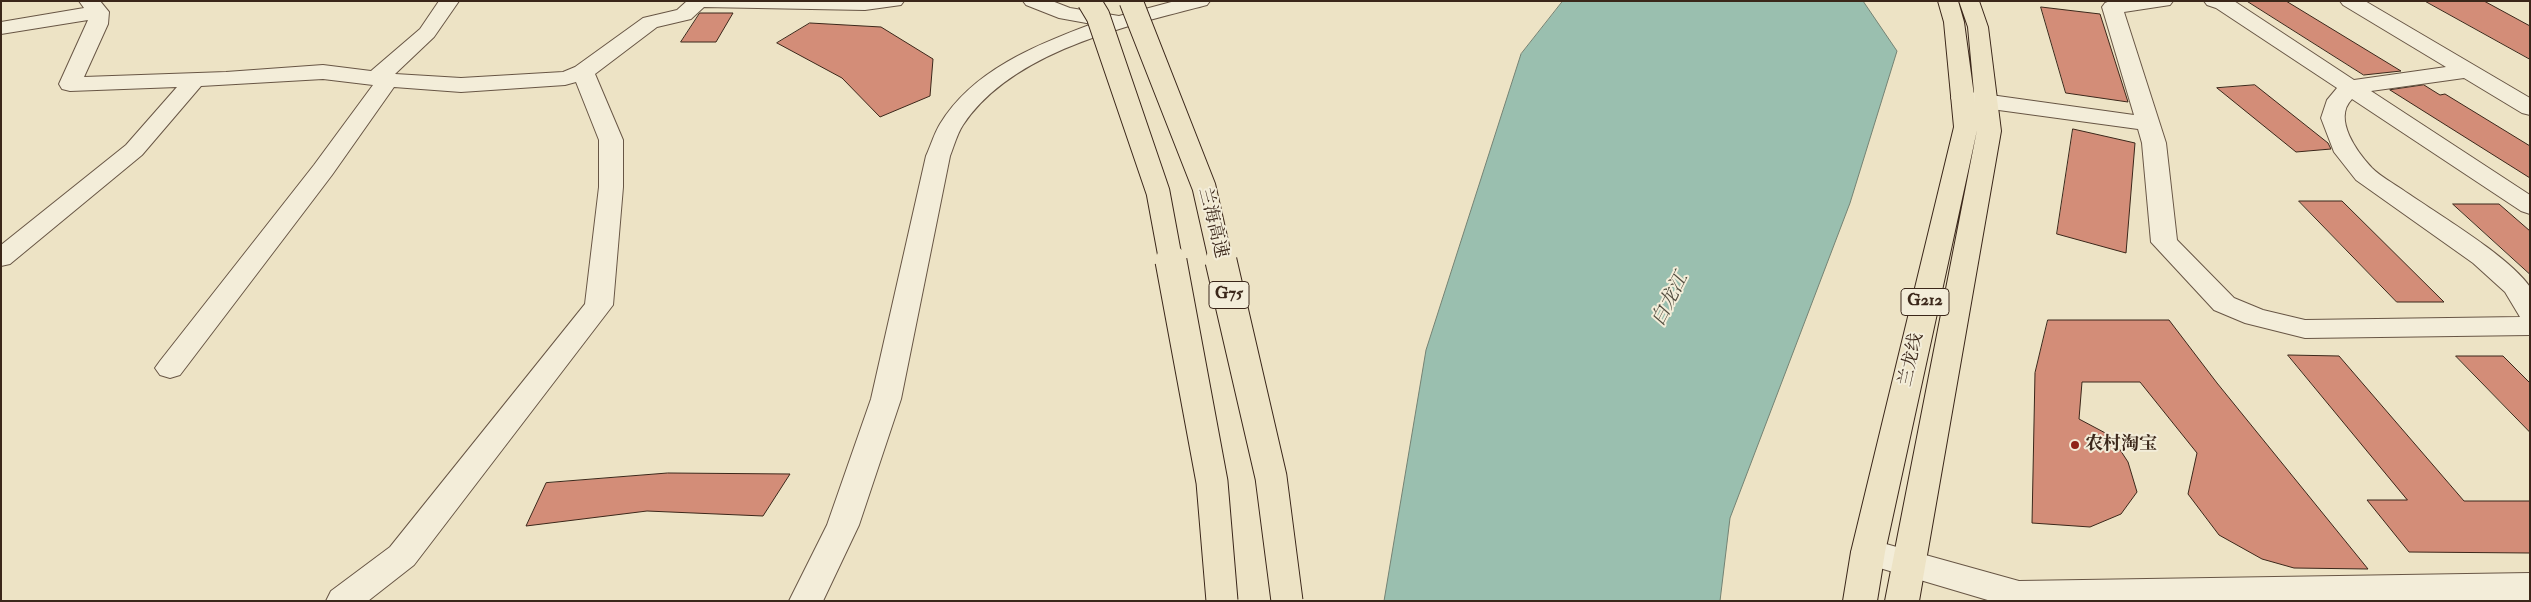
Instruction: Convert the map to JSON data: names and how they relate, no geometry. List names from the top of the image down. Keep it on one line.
{"streets":{"highway":["兰海高速","G75","G212","兰龙线"]},"water":["白龙江"],"places":["农村淘宝"]}
